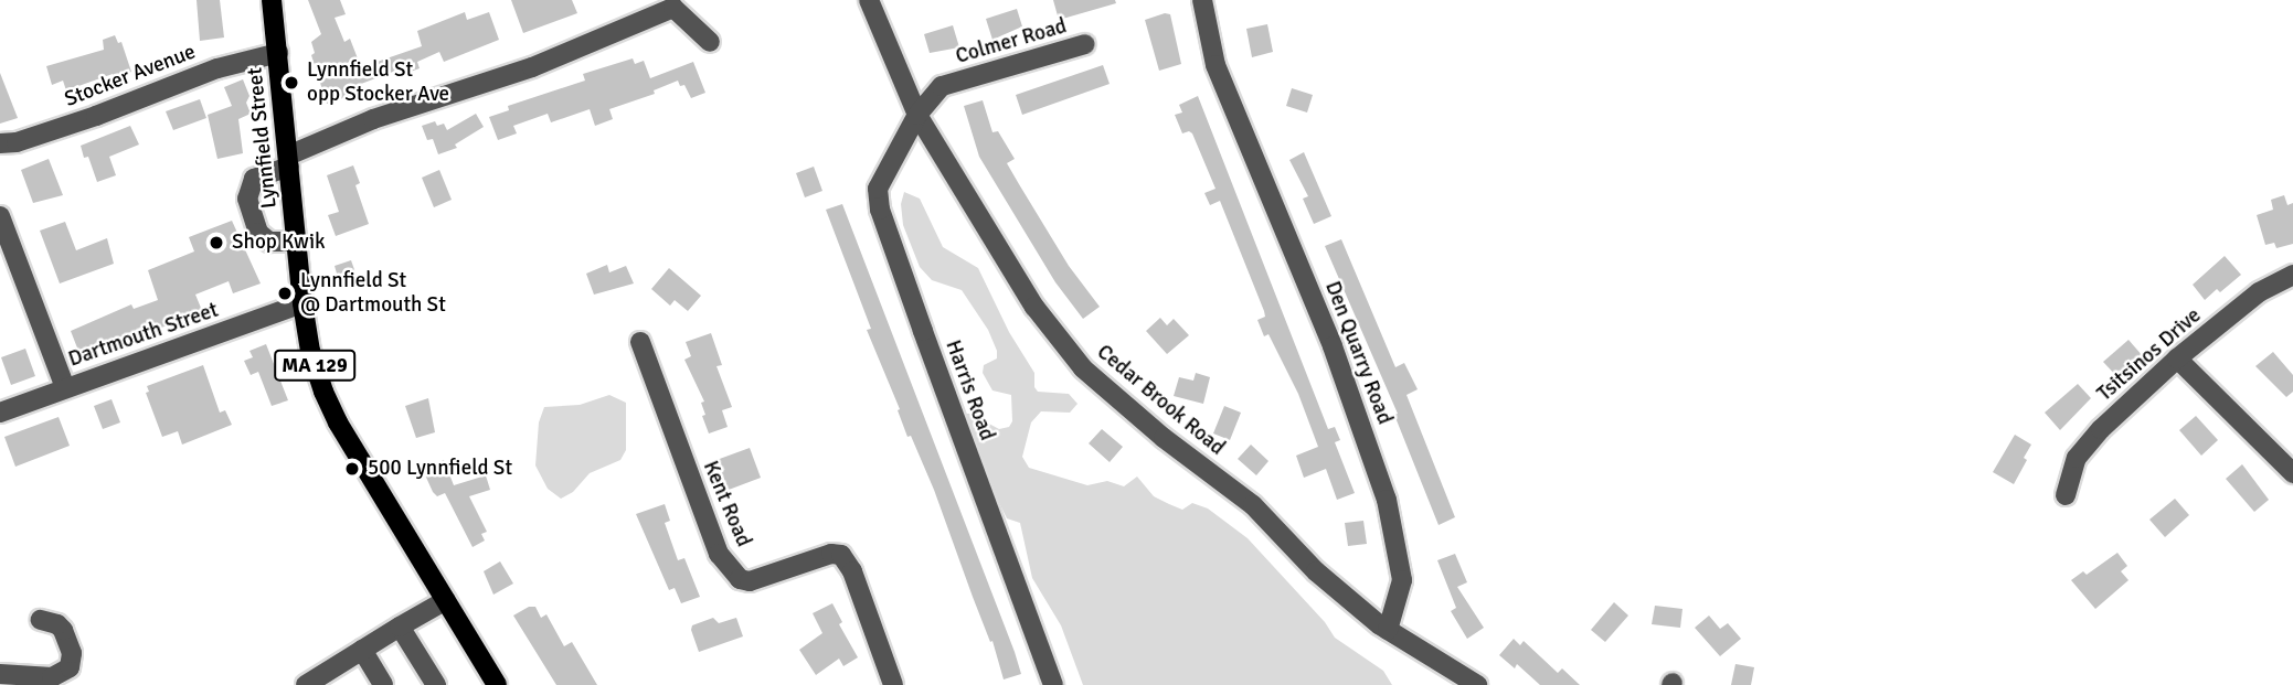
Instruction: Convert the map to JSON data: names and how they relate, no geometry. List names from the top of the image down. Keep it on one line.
{"streets":{"main road":["Lynnfield Street","MA 129"],"street":["Colmer Road","Stocker Avenue","Dartmouth Street","Den Quarry Road","Tsitsinos Drive","Harris Road","Cedar Brook Road","Kent Road"]},"crossings":[["Colmer Road","Harris Road"],["Colmer Road","Cedar Brook Road"],["Stocker Avenue","Lynnfield Street"],["Lynnfield Street","Dartmouth Street"],["Den Quarry Road","Cedar Brook Road"],["Harris Road","Cedar Brook Road"]],"places":["Lynnfield St opp Stocker Ave","Shop Kwik","Lynnfield St @ Dartmouth St","500 Lynnfield St"]}
